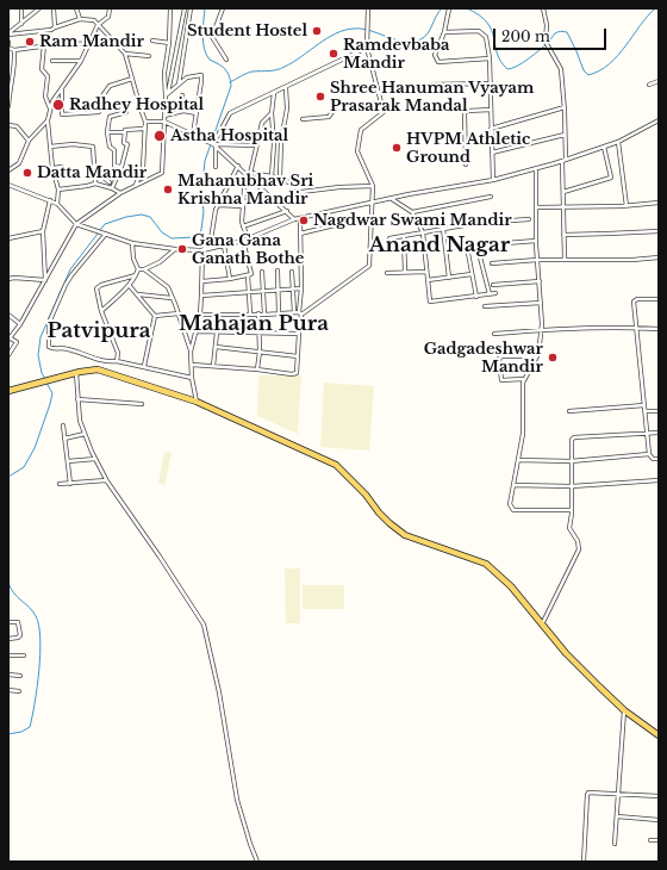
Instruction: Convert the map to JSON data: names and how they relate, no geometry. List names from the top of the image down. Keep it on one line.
{"districts":["Anand Nagar","Mahajan Pura","Patvipura"],"places":["Student Hostel","Ram Mandir","Ramdevbaba Mandir","Shree Hanuman Vyayam Prasarak Mandal","Radhey Hospital","Astha Hospital","HVPM Athletic Ground","Datta Mandir","Mahanubhav Sri Krishna Mandir","Nagdwar Swami Mandir","Gana Gana Ganath Bothe","Gadgadeshwar Mandir"],"scale_bar":"200 m"}
